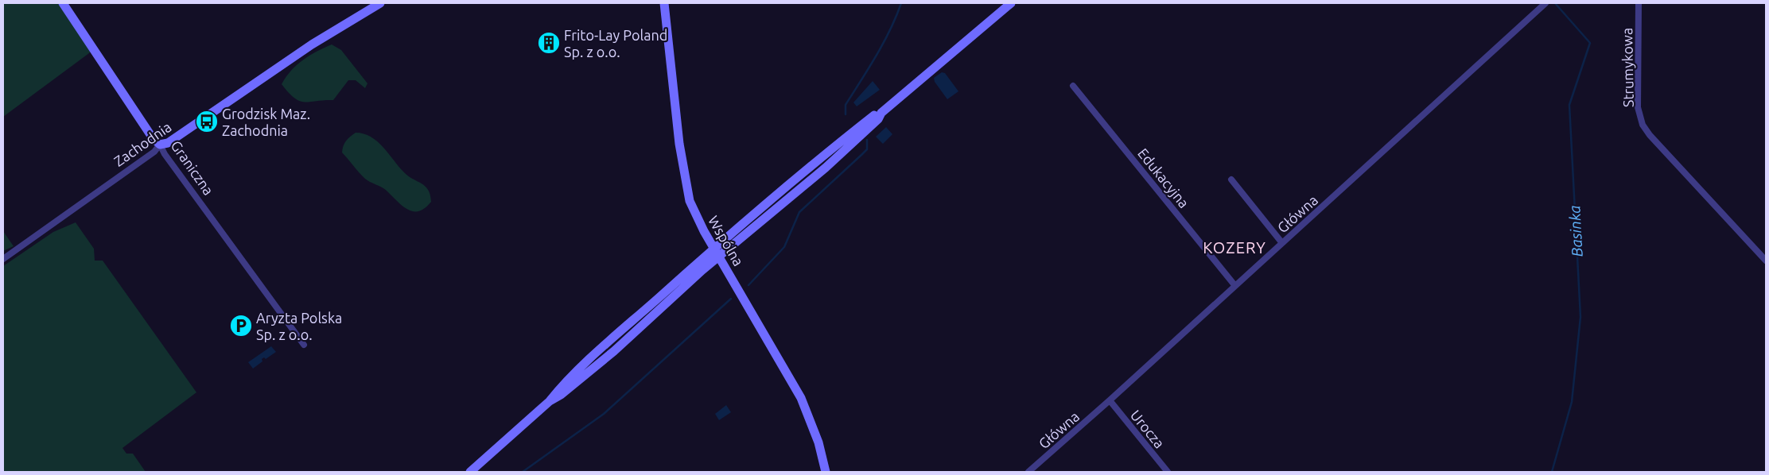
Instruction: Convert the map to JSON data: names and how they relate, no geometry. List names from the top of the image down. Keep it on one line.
{"streets":{"main road":["Zachodnia","Graniczna","Wspólna"],"street":["Strumykowa","Edukacyjna","Główna","Urocza"]},"crossings":[["Zachodnia","Graniczna"],["Edukacyjna","Główna"],["Główna","Urocza"]],"districts":["KOZERY"],"water":["Basinka"],"places":{"building":["Frito-Lay Poland Sp. z o.o."],"bus stop":["Grodzisk Maz. Zachodnia"],"parking":["Aryzta Polska Sp. z o.o."]}}
